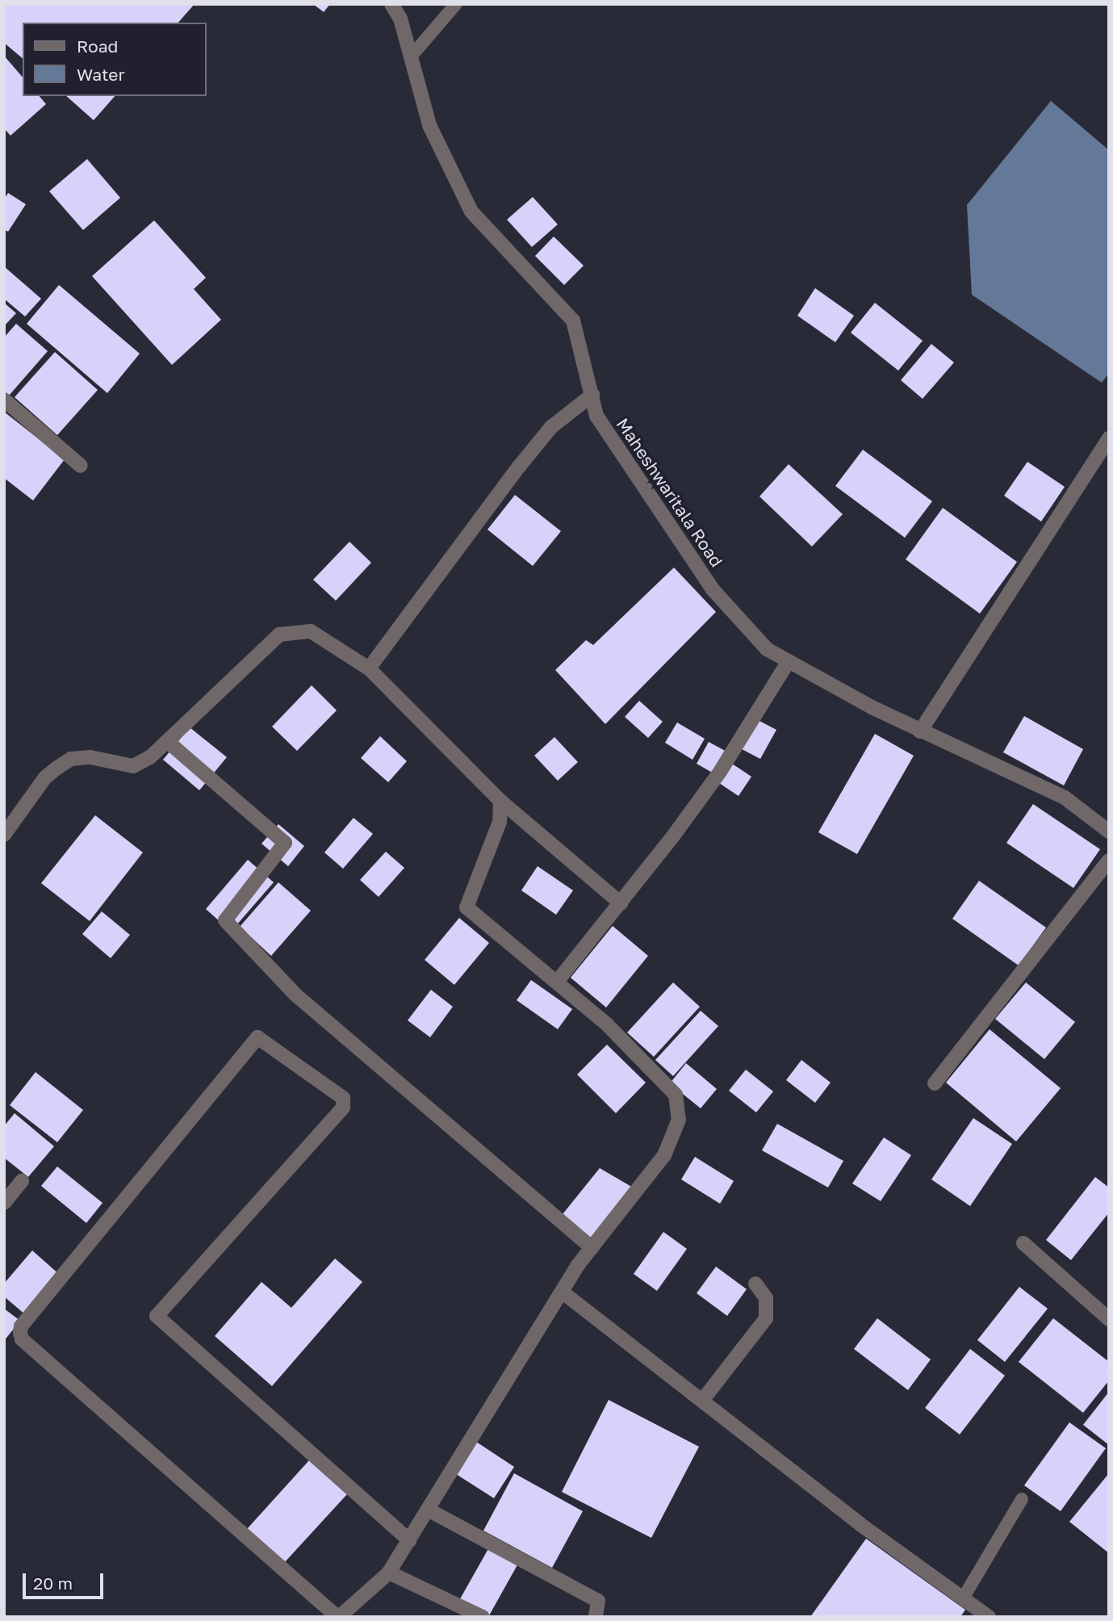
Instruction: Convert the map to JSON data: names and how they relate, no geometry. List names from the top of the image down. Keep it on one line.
{"streets":{"street":["Maheshwaritala Road"]},"legend":["Road","Water"],"scale_bar":"20 m"}
